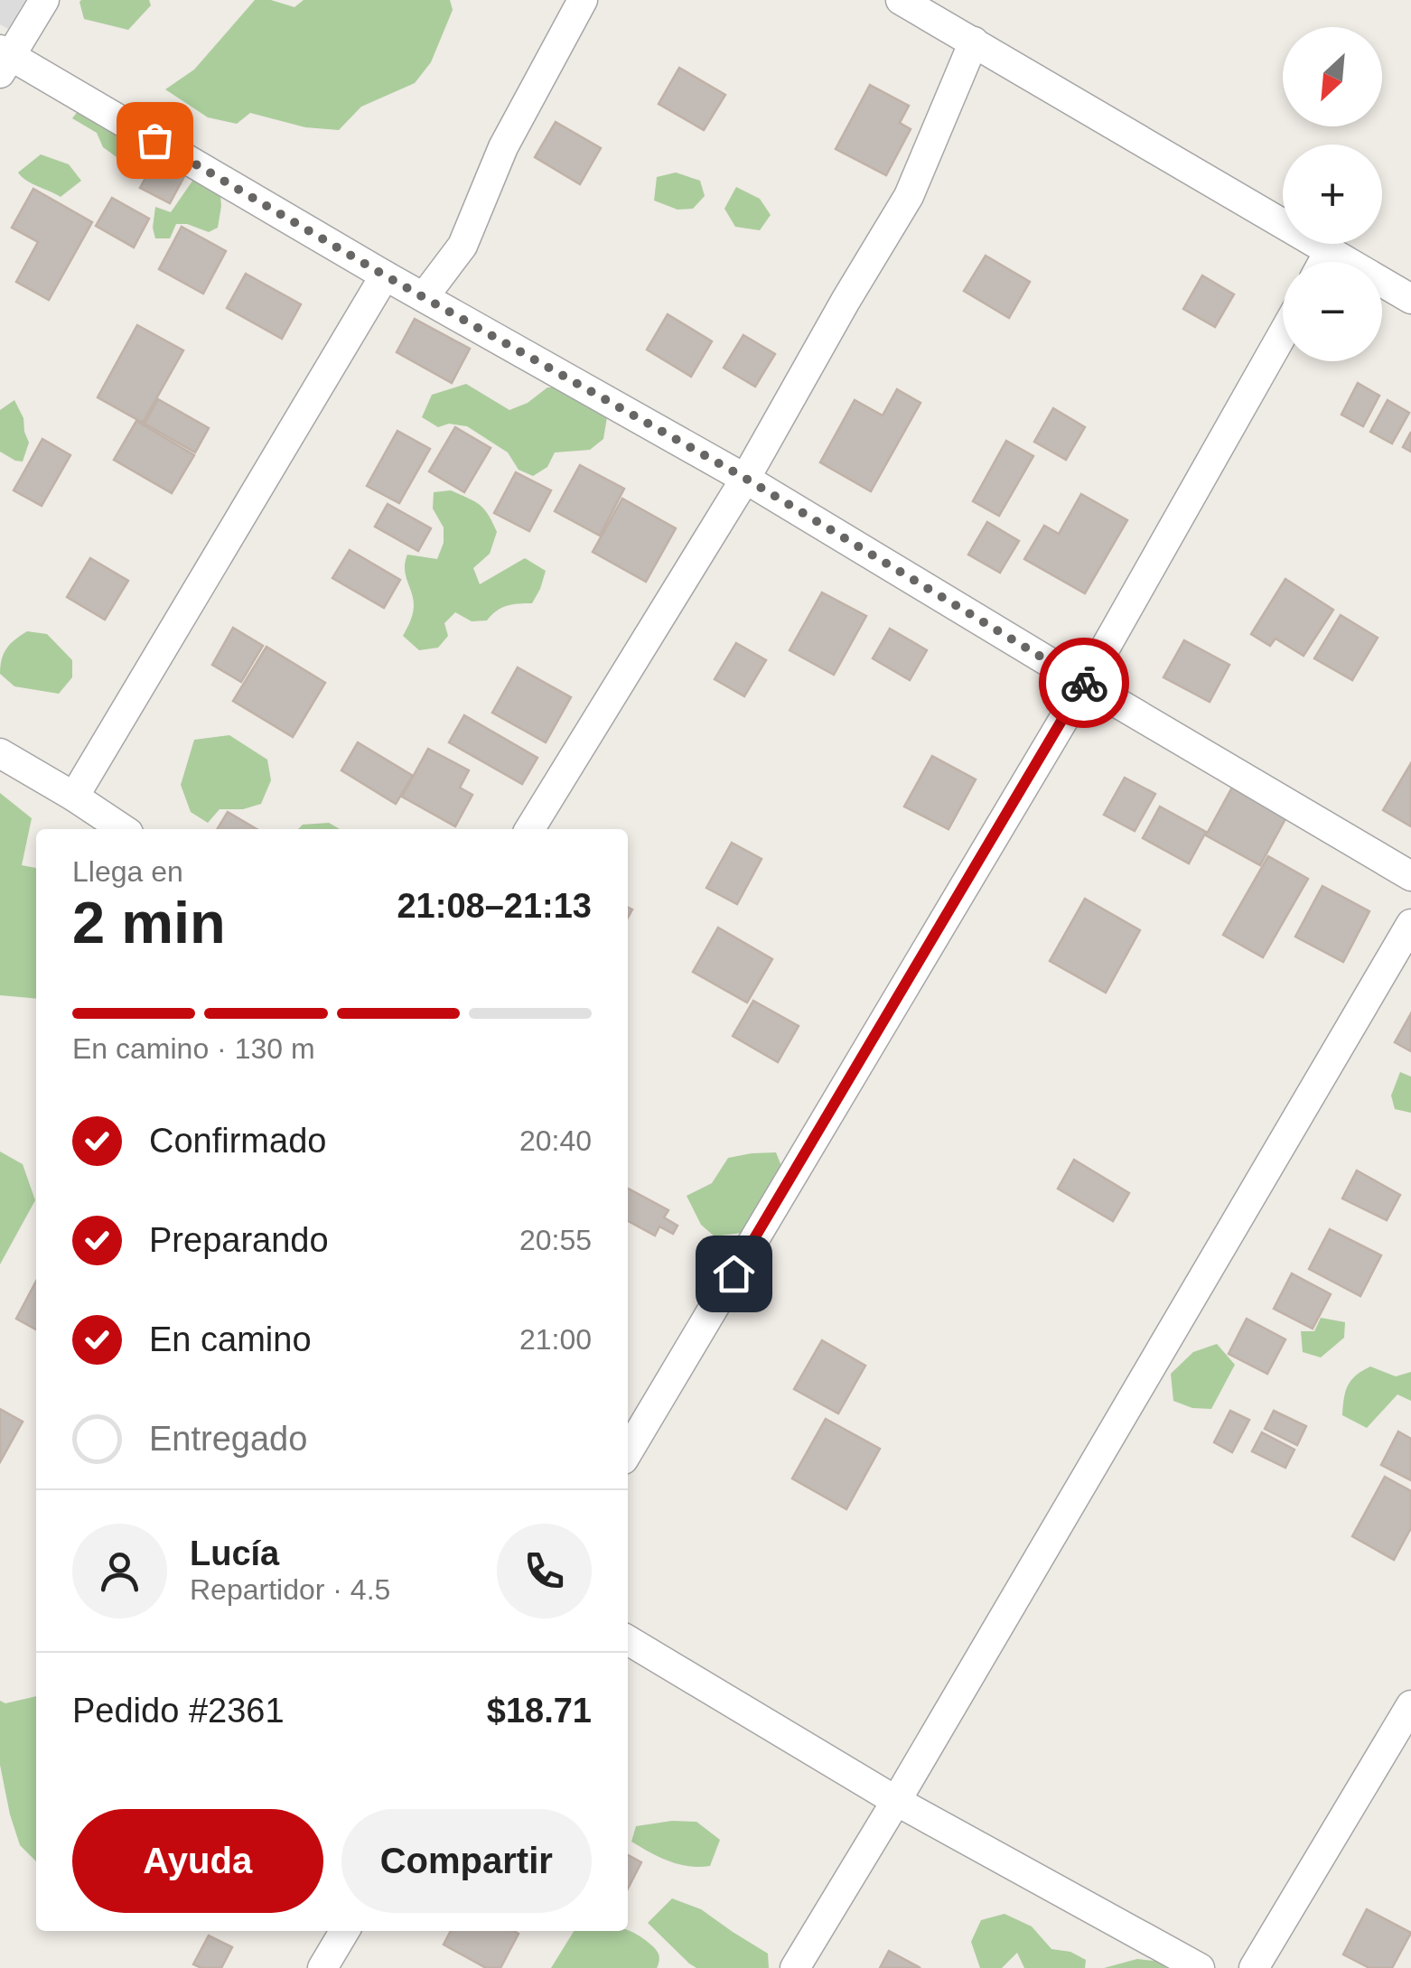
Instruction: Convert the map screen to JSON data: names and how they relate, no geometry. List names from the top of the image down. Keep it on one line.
{"north":"bottom left","page":{"map_buttons":["+","−"],"heading":["2 min","Llega en","21:08–21:13"],"panel":["Lucía","Repartidor · 4.5","Pedido #2361","$18.71"],"bar":"En camino · 130 m","list":[["Confirmado","20:40"],["Preparando","20:55"],["En camino","21:00"],"Entregado"],"buttons":["Ayuda","Compartir"]}}
